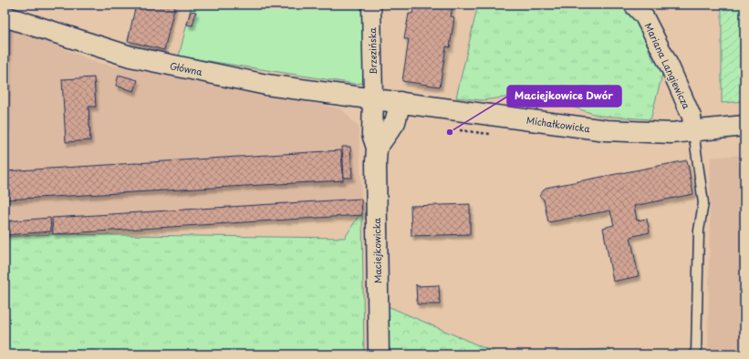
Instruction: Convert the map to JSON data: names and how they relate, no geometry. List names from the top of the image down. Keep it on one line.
{"streets":{"street":["Brzezińska","Mariana Langiewicza","Główna","Michałkowicka","Maciejkowicka"]},"crossings":[["Brzezińska","Główna"],["Brzezińska","Michałkowicka"],["Brzezińska","Maciejkowicka"],["Mariana Langiewicza","Michałkowicka"],["Główna","Michałkowicka"],["Główna","Maciejkowicka"],["Michałkowicka","Maciejkowicka"]],"places":["Maciejkowice Dwór"]}
